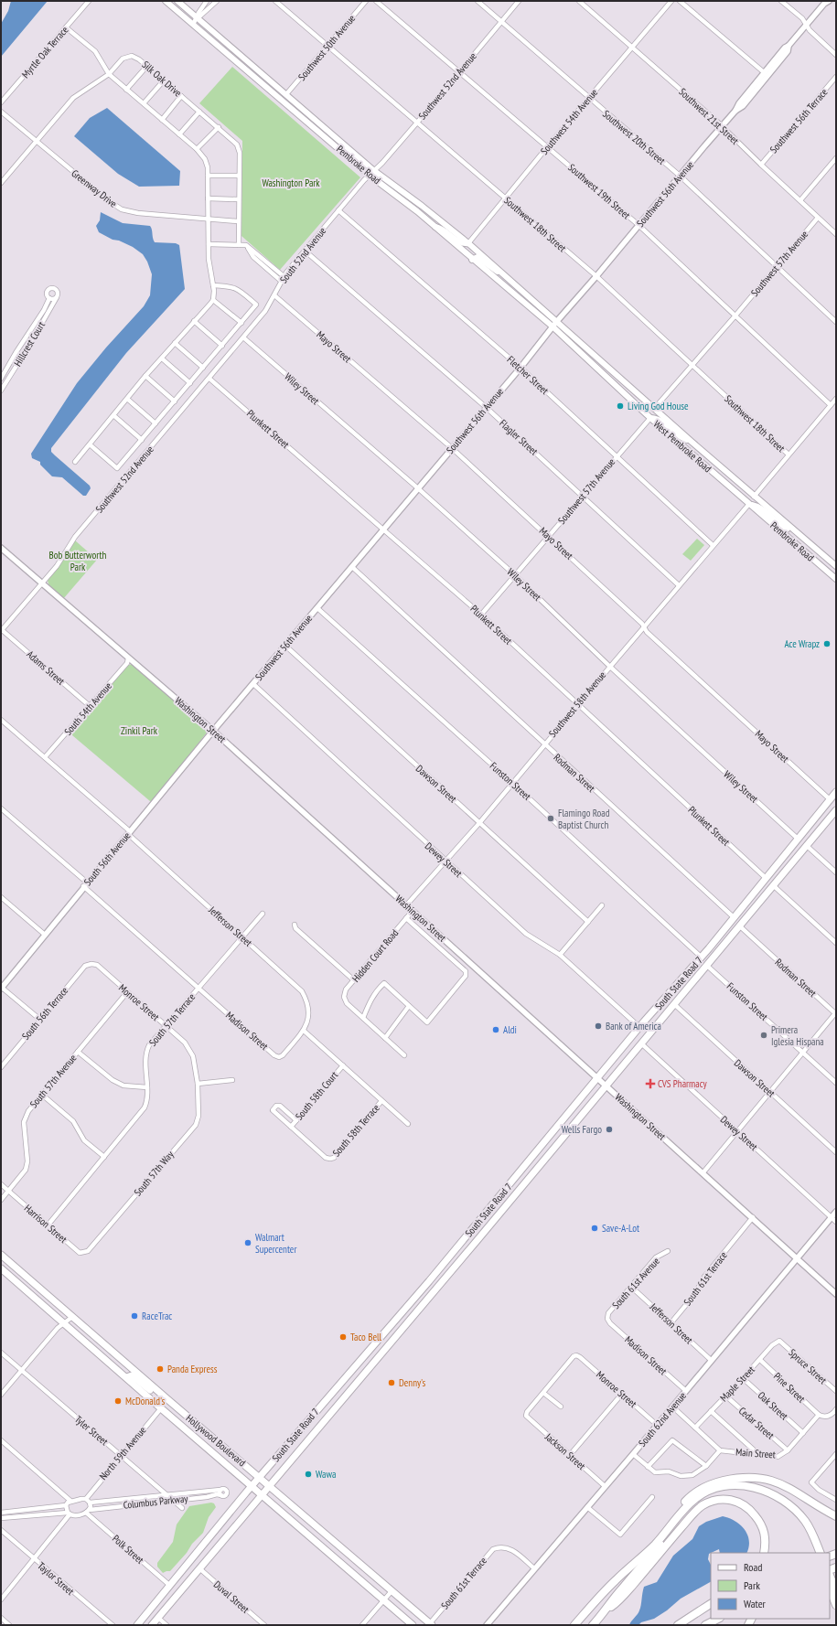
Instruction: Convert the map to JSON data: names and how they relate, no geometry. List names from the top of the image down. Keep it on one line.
{"streets":{"main road":["Pembroke Road","West Pembroke Road","South State Road 7","Hollywood Boulevard"],"street":["Southwest 50th Avenue","Myrtle Oak Terrace","Silk Oak Drive","Southwest 52nd Avenue","Southwest 21st Street","Southwest 56th Terrace","Southwest 54th Avenue","Southwest 20th Street","Greenway Drive","Southwest 19th Street","Southwest 56th Avenue","Southwest 18th Street","South 52nd Avenue","Southwest 57th Avenue","Hillcrest Court","Mayo Street","Fletcher Street","Wiley Street","Plunkett Street","Flagler Street","Adams Street","Southwest 58th Avenue","South 54th Avenue","Washington Street","Rodman Street","Funston Street","Dawson Street","South 56th Avenue","Dewey Street","Jefferson Street","Hidden Court Road","Monroe Street","South 56th Terrace","South 57th Terrace","Madison Street","South 57th Avenue","South 58th Court","South 58th Terrace","South 57th Way","Harrison Street","South 61st Terrace","South 61st Avenue","Spruce Street","Maple Street","Pine Street","Oak Street","South 62nd Avenue","Cedar Street","Tyler Street","Jackson Street","North 59th Avenue","Main Street","Columbus Parkway","Polk Street","Taylor Street","Duval Street"]},"crossings":[["Southwest 50th Avenue","Pembroke Road"],["Southwest 50th Avenue","Southwest 18th Street"],["Silk Oak Drive","Greenway Drive"],["Southwest 52nd Avenue","Southwest 20th Street"],["Southwest 52nd Avenue","Pembroke Road"],["Southwest 52nd Avenue","Southwest 19th Street"],["Southwest 52nd Avenue","Southwest 18th Street"],["Southwest 52nd Avenue","South 52nd Avenue"],["Southwest 52nd Avenue","Plunkett Street"],["Southwest 52nd Avenue","Washington Street"],["Southwest 21st Street","Southwest 56th Terrace"],["Southwest 21st Street","Southwest 54th Avenue"],["Southwest 21st Street","Southwest 56th Avenue"],["Southwest 21st Street","Southwest 57th Avenue"],["Southwest 54th Avenue","Southwest 20th Street"],["Southwest 54th Avenue","Pembroke Road"],["Southwest 54th Avenue","Southwest 19th Street"],["Southwest 54th Avenue","Southwest 18th Street"],["Southwest 20th Street","Southwest 56th Avenue"],["Southwest 20th Street","Southwest 57th Avenue"],["Pembroke Road","Southwest 56th Avenue"],["Pembroke Road","South 52nd Avenue"],["Pembroke Road","West Pembroke Road"],["Pembroke Road","Southwest 58th Avenue"],["Southwest 19th Street","Southwest 56th Avenue"],["Southwest 19th Street","Southwest 57th Avenue"],["Southwest 56th Avenue","Southwest 18th Street"],["Southwest 56th Avenue","Mayo Street"],["Southwest 56th Avenue","Fletcher Street"],["Southwest 56th Avenue","Wiley Street"],["Southwest 56th Avenue","Plunkett Street"],["Southwest 56th Avenue","Flagler Street"],["Southwest 56th Avenue","West Pembroke Road"],["Southwest 56th Avenue","Washington Street"],["Southwest 56th Avenue","Rodman Street"],["Southwest 56th Avenue","Funston Street"],["Southwest 56th Avenue","Dawson Street"],["Southwest 56th Avenue","South 56th Avenue"],["Southwest 56th Avenue","Dewey Street"],["Southwest 18th Street","Southwest 57th Avenue"],["South 52nd Avenue","Mayo Street"],["South 52nd Avenue","Fletcher Street"],["South 52nd Avenue","Wiley Street"],["South 52nd Avenue","Plunkett Street"],["South 52nd Avenue","Flagler Street"],["Southwest 57th Avenue","Mayo Street"],["Southwest 57th Avenue","Fletcher Street"],["Southwest 57th Avenue","Wiley Street"],["Southwest 57th Avenue","Plunkett Street"],["Southwest 57th Avenue","Flagler Street"],["Southwest 57th Avenue","West Pembroke Road"],["Mayo Street","Southwest 58th Avenue"],["Mayo Street","South State Road 7"],["Fletcher Street","Southwest 58th Avenue"],["Wiley Street","Southwest 58th Avenue"],["Wiley Street","South State Road 7"],["Plunkett Street","Southwest 58th Avenue"],["Plunkett Street","South State Road 7"],["Flagler Street","Southwest 58th Avenue"],["West Pembroke Road","Southwest 58th Avenue"],["Adams Street","South 54th Avenue"],["Southwest 58th Avenue","Washington Street"],["Southwest 58th Avenue","Rodman Street"],["Southwest 58th Avenue","Funston Street"],["Southwest 58th Avenue","Dawson Street"],["Southwest 58th Avenue","Dewey Street"],["South 54th Avenue","Washington Street"],["South 54th Avenue","Jefferson Street"],["Washington Street","South 56th Avenue"],["Washington Street","Hidden Court Road"],["Washington Street","South State Road 7"],["Washington Street","South 61st Terrace"],["Washington Street","South 62nd Avenue"],["Rodman Street","South State Road 7"],["Funston Street","South State Road 7"],["Dawson Street","South State Road 7"],["South 56th Avenue","Jefferson Street"],["South 56th Avenue","Madison Street"],["Dewey Street","South State Road 7"],["Dewey Street","South 62nd Avenue"],["Jefferson Street","South 57th Terrace"],["Jefferson Street","Madison Street"],["Jefferson Street","South 61st Terrace"],["Jefferson Street","South 61st Avenue"],["Jefferson Street","South 62nd Avenue"],["South State Road 7","Hollywood Boulevard"],["South State Road 7","Polk Street"],["South State Road 7","Duval Street"],["Monroe Street","South 56th Terrace"],["Monroe Street","South 57th Terrace"],["Monroe Street","South 57th Avenue"],["Monroe Street","South 57th Way"],["Monroe Street","South 62nd Avenue"],["Monroe Street","Jackson Street"],["South 57th Terrace","Madison Street"],["South 57th Terrace","Harrison Street"],["Madison Street","South 61st Avenue"],["Madison Street","South 62nd Avenue"],["South 57th Avenue","Harrison Street"],["South 58th Court","South 58th Terrace"],["South 57th Way","Harrison Street"],["South 61st Terrace","South 62nd Avenue"],["South 61st Terrace","Hollywood Boulevard"],["Spruce Street","Maple Street"],["Maple Street","Pine Street"],["Maple Street","Oak Street"],["Maple Street","Cedar Street"],["Pine Street","Main Street"],["Oak Street","Main Street"],["South 62nd Avenue","Jackson Street"],["Cedar Street","Main Street"],["Tyler Street","North 59th Avenue"],["Tyler Street","Columbus Parkway"],["Hollywood Boulevard","North 59th Avenue"],["Columbus Parkway","Polk Street"]],"parks":["Washington Park","Bob Butterworth Park","Zinkil Park"],"places":{"other":["Living God House","Ace Wrapz","Flamingo Road Baptist Church","Bank of America","Aldi","Primera Iglesia Hispana","Wells Fargo","Save-A-Lot","Walmart Supercenter","RaceTrac","Taco Bell","Panda Express","Denny's","McDonald's","Wawa"],"health":["CVS Pharmacy"]},"legend":["Road","Park","Water"]}
